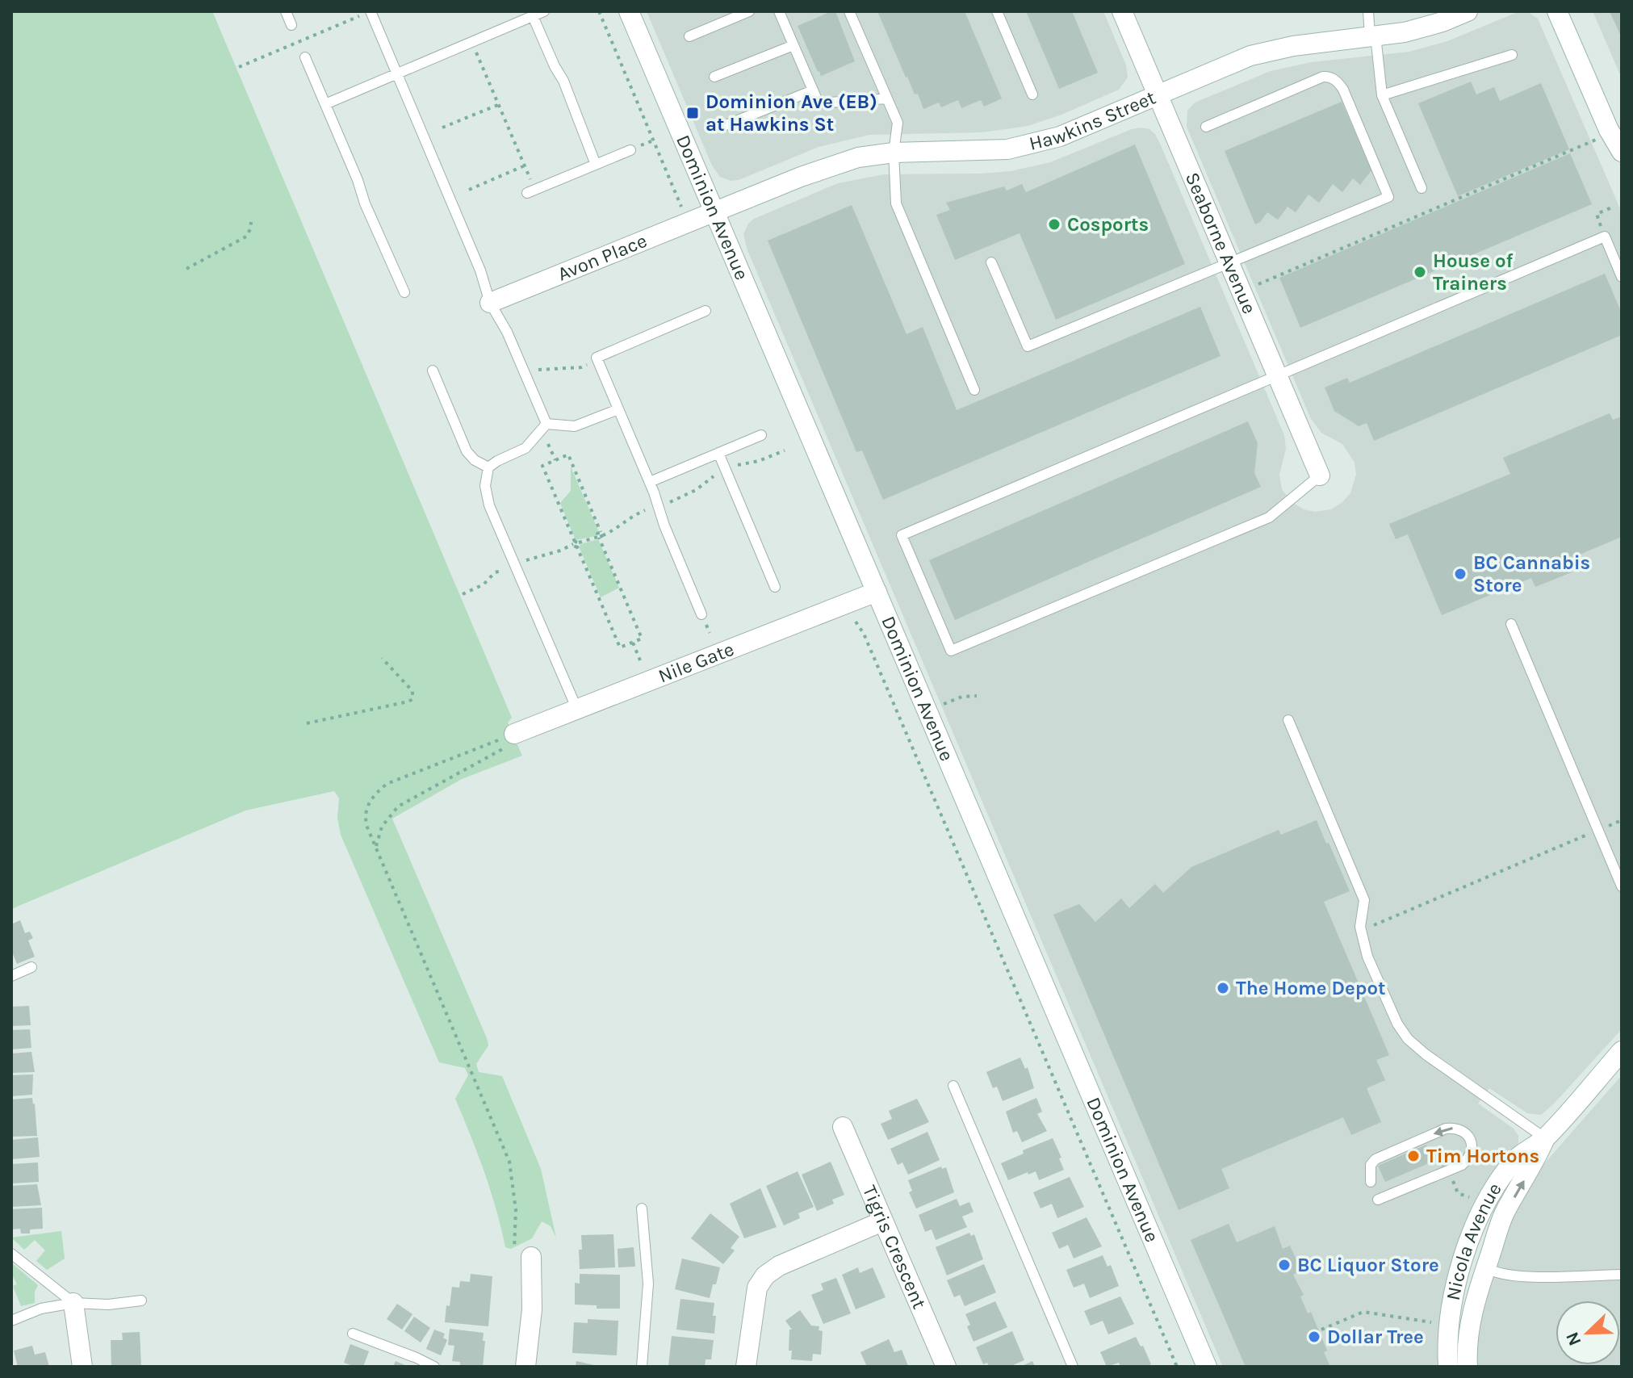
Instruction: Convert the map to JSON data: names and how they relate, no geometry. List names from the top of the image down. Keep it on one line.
{"streets":{"street":["Hawkins Street","Dominion Avenue","Seaborne Avenue","Avon Place","Nile Gate","Nicola Avenue","Tigris Crescent"]},"crossings":[["Hawkins Street","Dominion Avenue"],["Hawkins Street","Seaborne Avenue"],["Hawkins Street","Avon Place"],["Dominion Avenue","Avon Place"],["Dominion Avenue","Nile Gate"]],"places":{"transit":["Dominion Ave (EB) at Hawkins St"],"other":["Cosports","House of Trainers","BC Cannabis Store","The Home Depot","Tim Hortons","BC Liquor Store","Dollar Tree"]},"north":"bottom left"}
